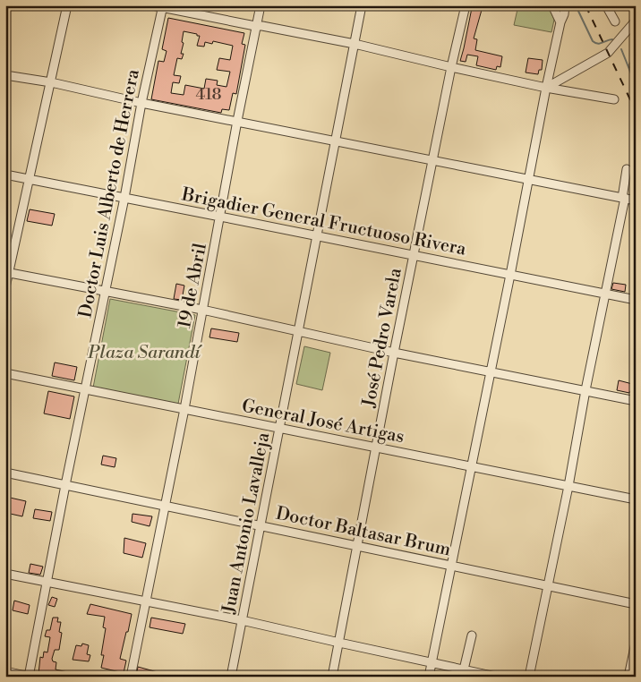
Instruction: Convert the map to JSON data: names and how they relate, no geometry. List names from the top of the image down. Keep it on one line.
{"streets":{"street":["Doctor Luis Alberto de Herrera","Brigadier General Fructuoso Rivera","19 de Abril","José Pedro Varela","General José Artigas","Juan Antonio Lavalleja","Doctor Baltasar Brum"]},"crossings":[["Doctor Luis Alberto de Herrera","Brigadier General Fructuoso Rivera"],["Doctor Luis Alberto de Herrera","General José Artigas"],["Doctor Luis Alberto de Herrera","Doctor Baltasar Brum"],["Brigadier General Fructuoso Rivera","19 de Abril"],["Brigadier General Fructuoso Rivera","José Pedro Varela"],["Brigadier General Fructuoso Rivera","Juan Antonio Lavalleja"],["19 de Abril","General José Artigas"],["19 de Abril","Doctor Baltasar Brum"],["José Pedro Varela","General José Artigas"],["José Pedro Varela","Doctor Baltasar Brum"],["General José Artigas","Juan Antonio Lavalleja"],["Juan Antonio Lavalleja","Doctor Baltasar Brum"]],"parks":["Plaza Sarandí"],"house_numbers":["418"]}
